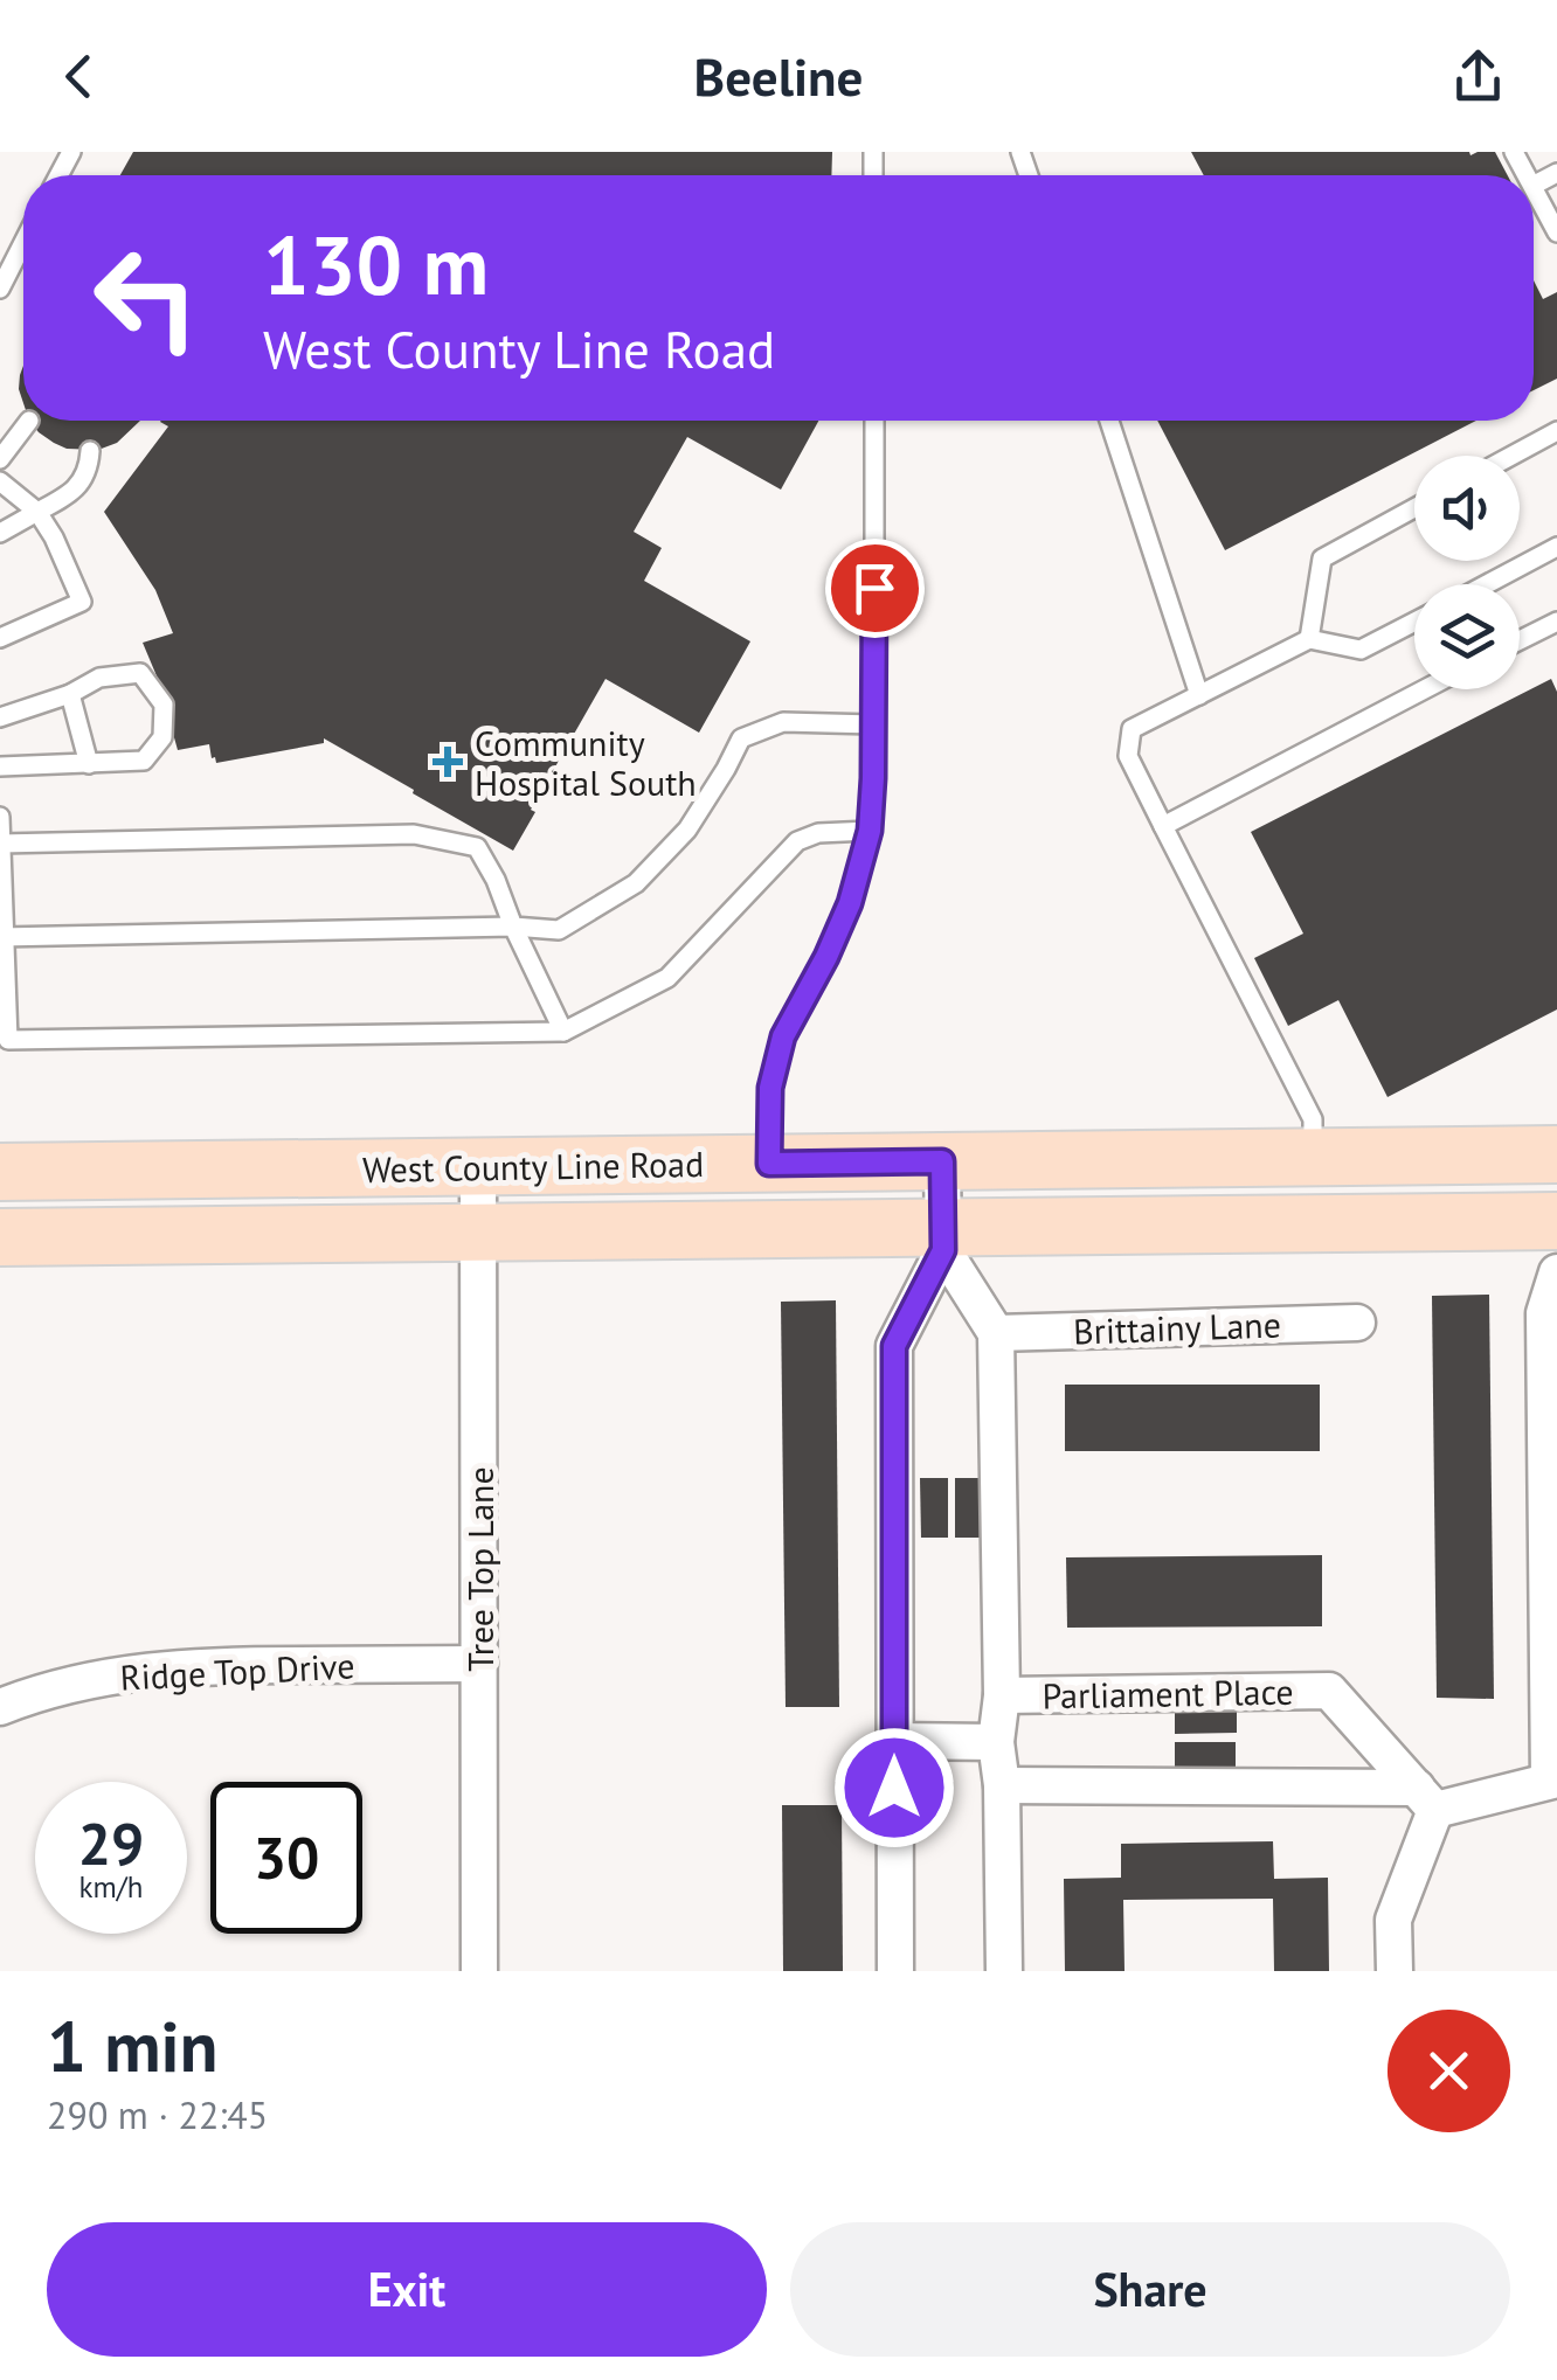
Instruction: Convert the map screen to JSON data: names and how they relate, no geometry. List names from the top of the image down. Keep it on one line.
{"streets":{"main road":["West County Line Road"],"street":["Brittainy Lane","Tree Top Lane","Ridge Top Drive","Parliament Place"]},"crossings":[["West County Line Road","Tree Top Lane"],["Tree Top Lane","Ridge Top Drive"]],"places":{"health":["Community Hospital South"]},"page":{"header":"Beeline","turn":["130 m","West County Line Road"],"speed":"29 km/h","limit":"30","heading":["1 min","290 m · 22:45"],"buttons":["Exit","Share"]}}
